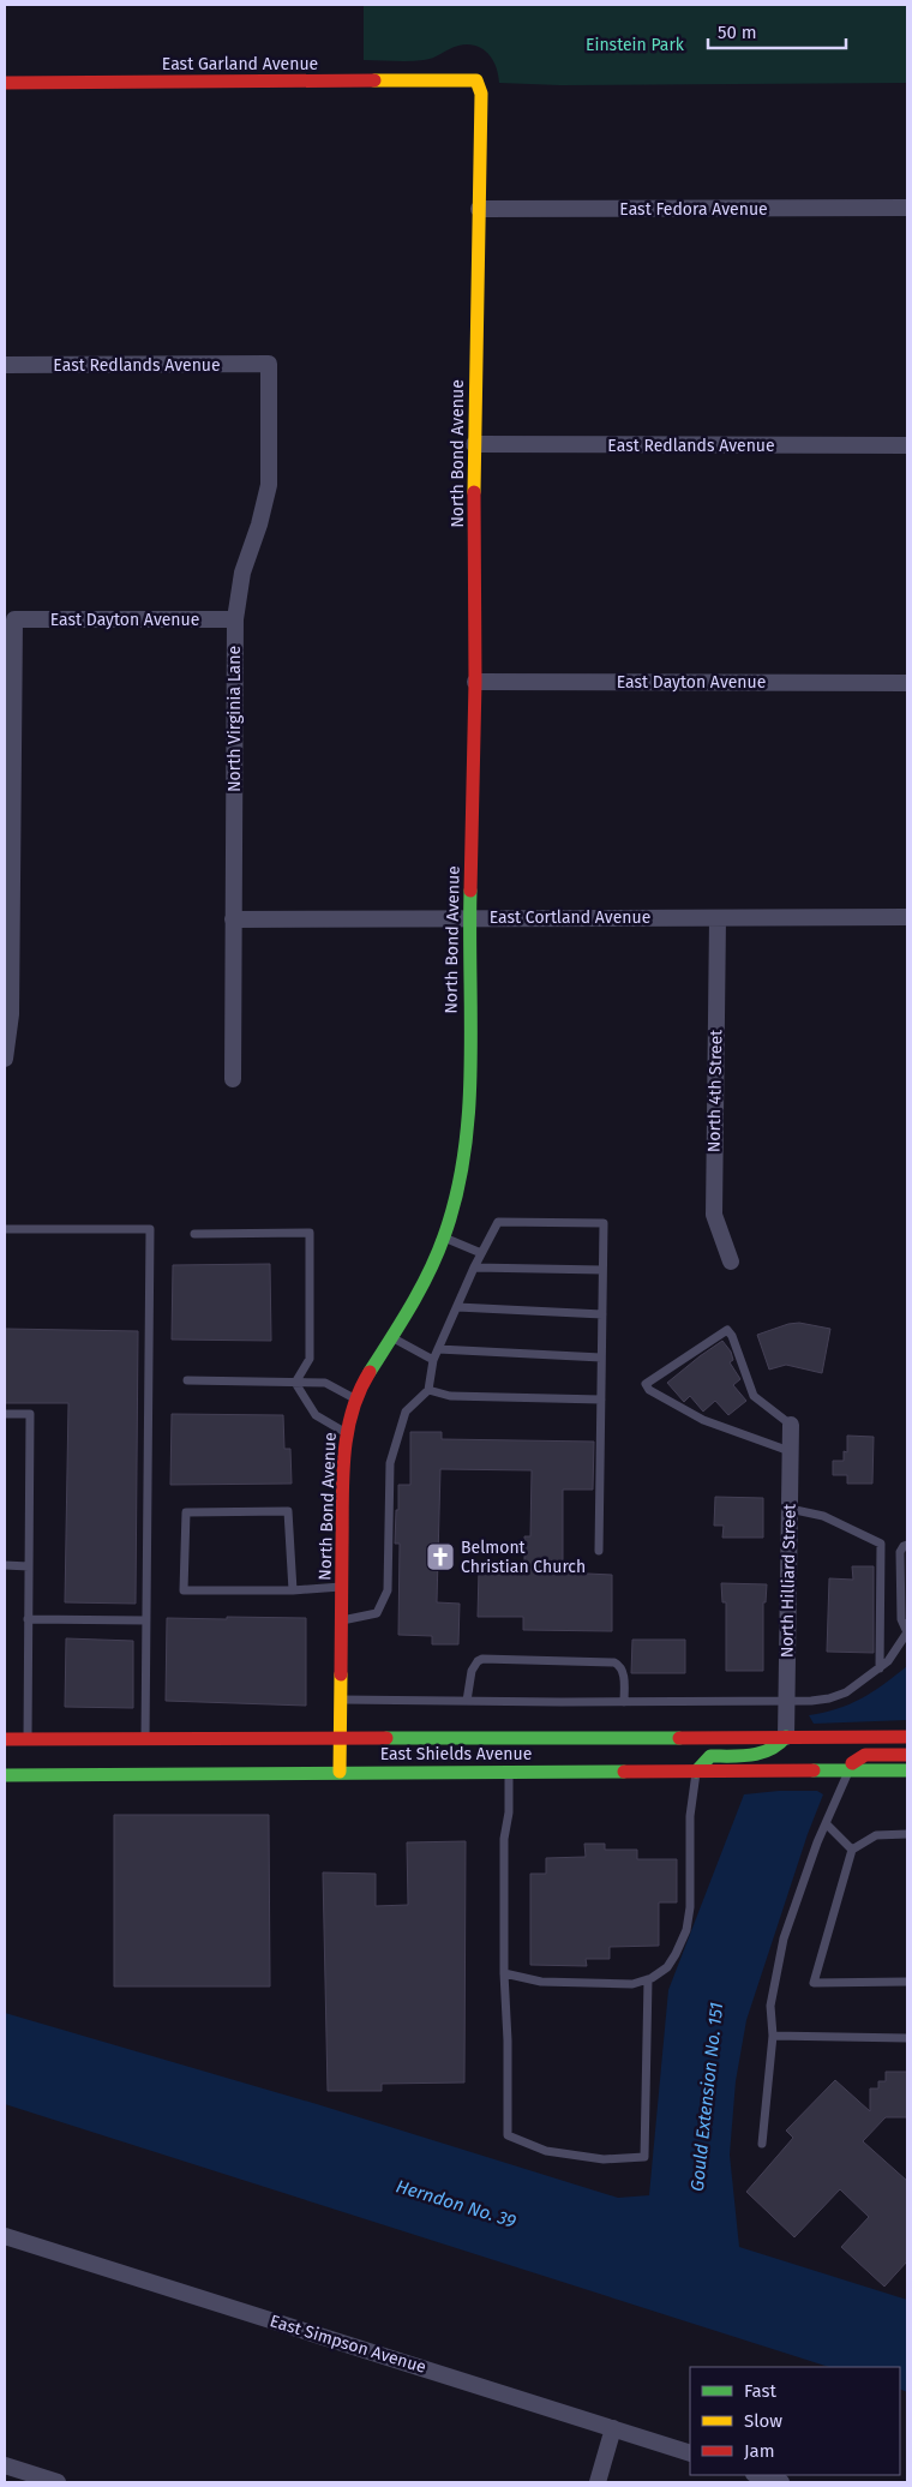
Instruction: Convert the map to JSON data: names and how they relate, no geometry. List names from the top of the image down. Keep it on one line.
{"streets":{"street":["East Garland Avenue","East Fedora Avenue","East Redlands Avenue","North Bond Avenue","East Dayton Avenue","North Virginia Lane","East Cortland Avenue","North 4th Street","North Hilliard Street","East Shields Avenue","East Simpson Avenue"]},"crossings":[["East Garland Avenue","North Bond Avenue"],["East Fedora Avenue","North Bond Avenue"],["East Redlands Avenue","North Bond Avenue"],["East Redlands Avenue","North Virginia Lane"],["North Bond Avenue","East Dayton Avenue"],["North Bond Avenue","East Cortland Avenue"],["North Bond Avenue","East Shields Avenue"],["East Dayton Avenue","North Virginia Lane"],["North Virginia Lane","East Cortland Avenue"],["East Cortland Avenue","North 4th Street"],["North Hilliard Street","East Shields Avenue"]],"water":["Gould Extension No. 151","Herndon No. 39"],"parks":["Einstein Park"],"places":{"church":["Belmont Christian Church"]},"legend":["Fast","Slow","Jam"],"scale_bar":"50 m"}
